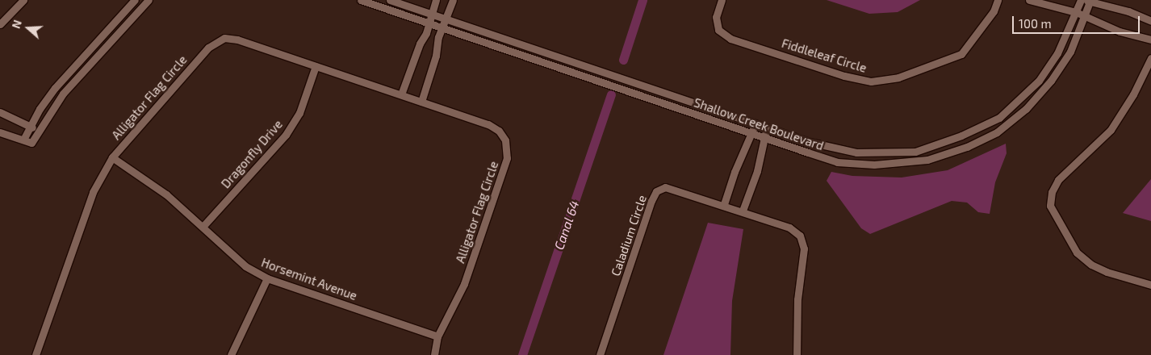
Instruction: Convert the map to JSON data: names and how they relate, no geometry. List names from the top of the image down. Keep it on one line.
{"streets":{"street":["Fiddleleaf Circle","Alligator Flag Circle","Shallow Creek Boulevard","Dragonfly Drive","Caladium Circle","Horsemint Avenue"]},"crossings":[["Alligator Flag Circle","Dragonfly Drive"],["Alligator Flag Circle","Horsemint Avenue"],["Dragonfly Drive","Horsemint Avenue"]],"water":["Canal 64"],"scale_bar":"100 m","north":"left"}
